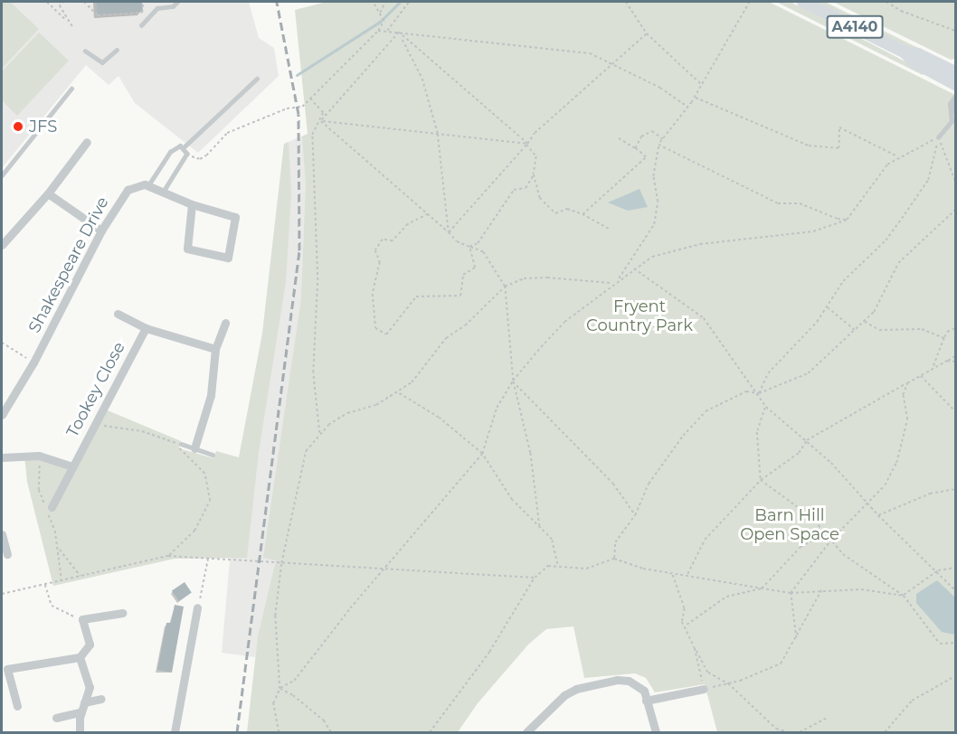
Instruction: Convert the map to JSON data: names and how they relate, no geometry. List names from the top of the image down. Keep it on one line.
{"streets":{"main road":["A4140"],"street":["Shakespeare Drive","Tookey Close"]},"parks":["Fryent Country Park","Barn Hill Open Space"],"places":["JFS"]}
